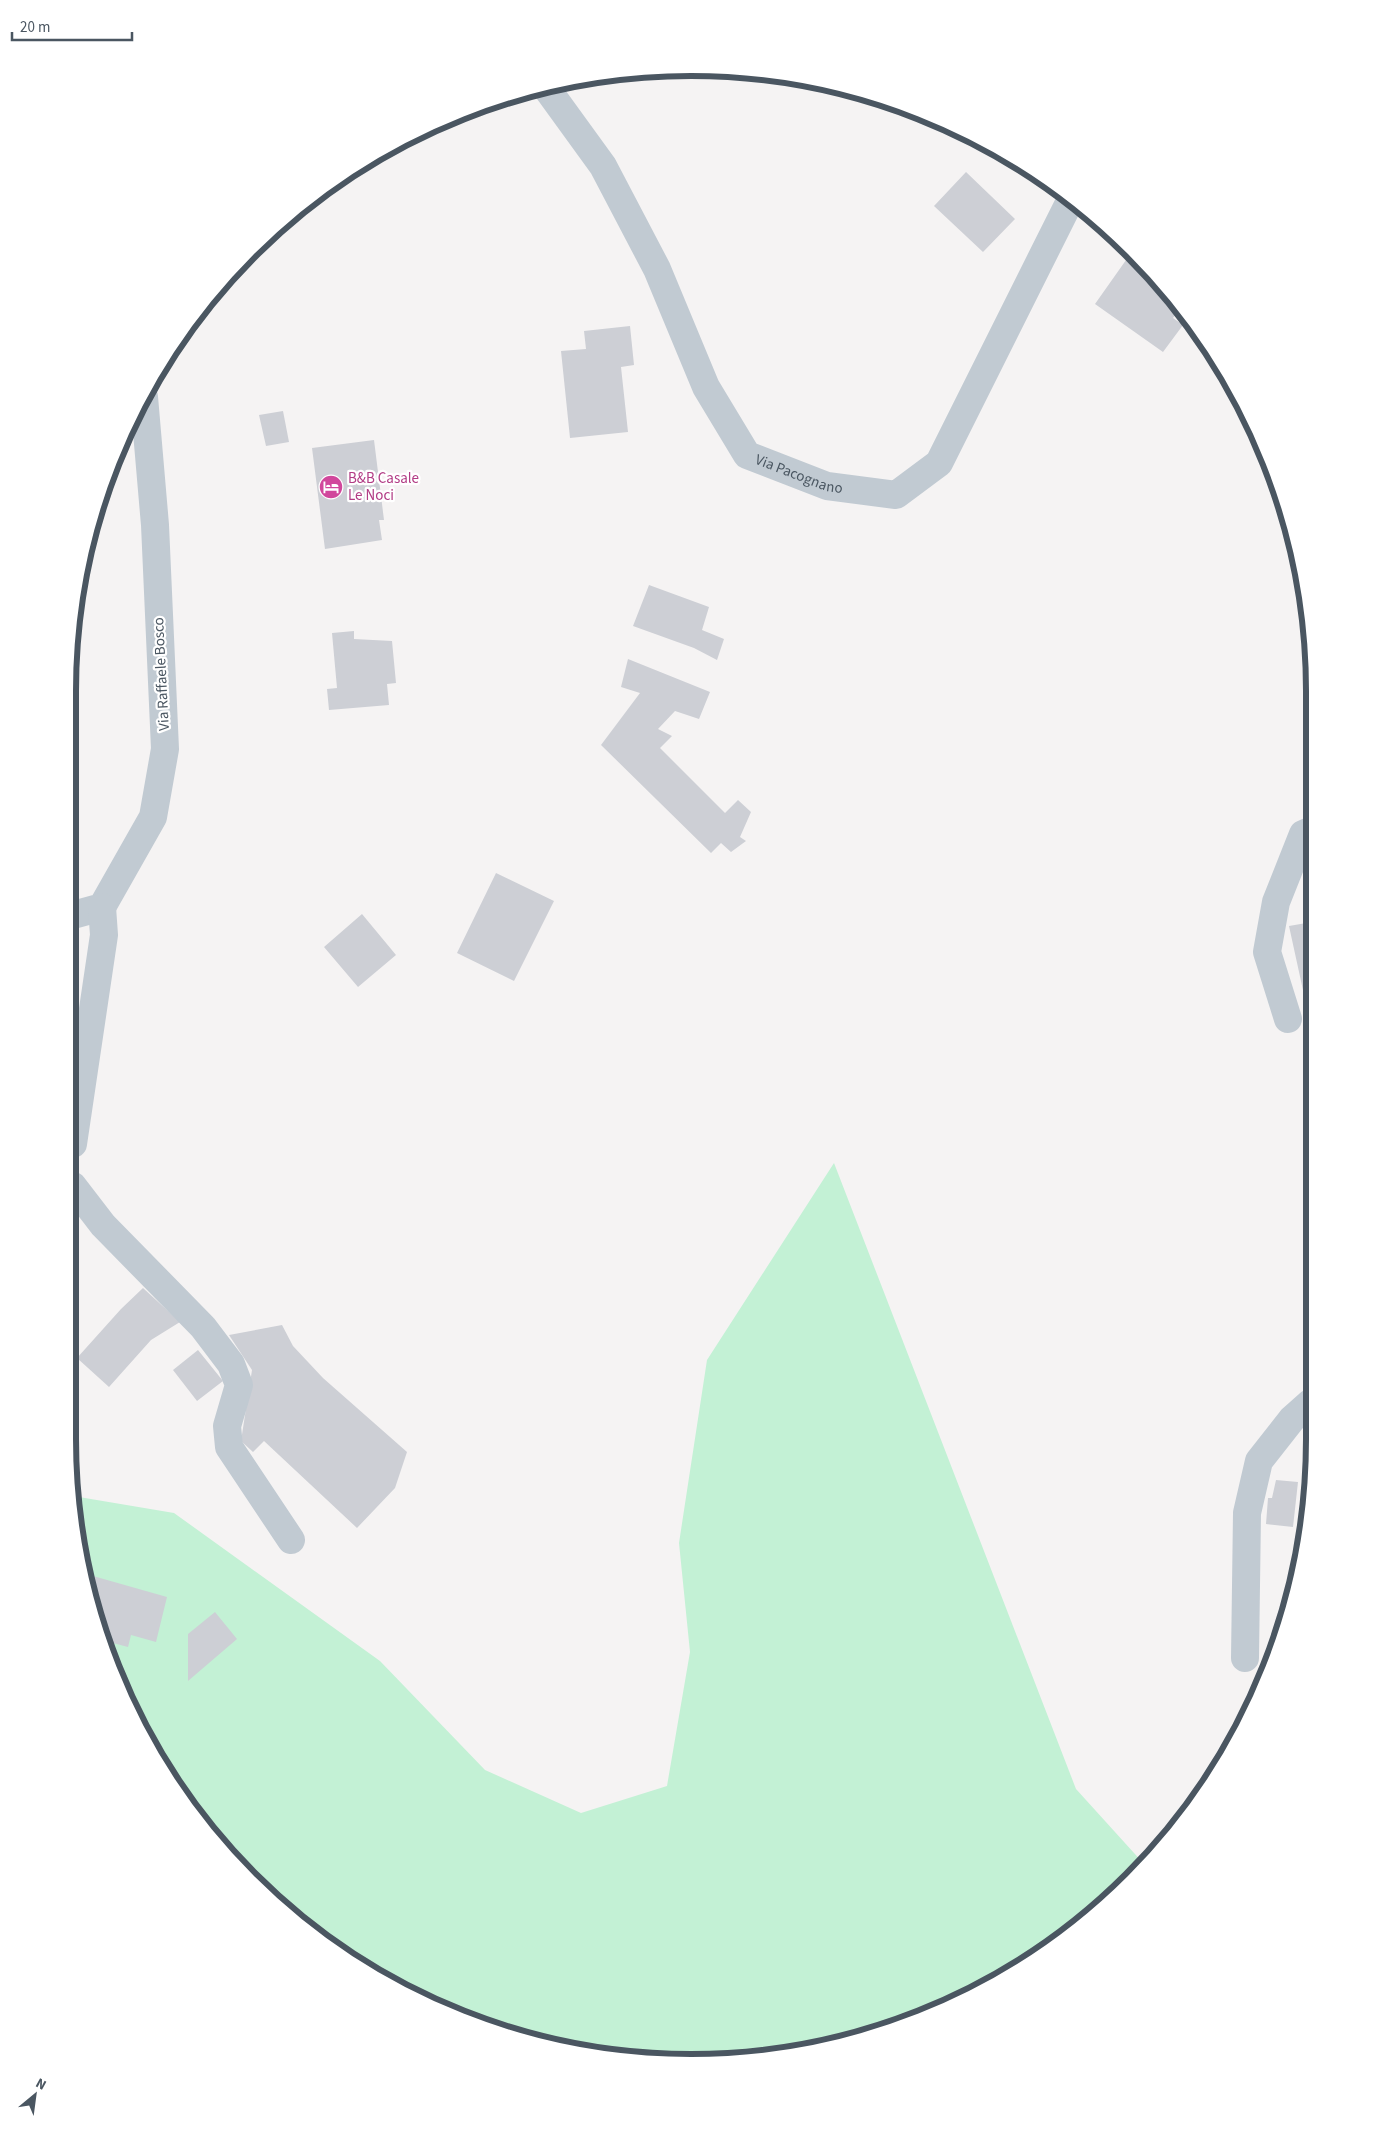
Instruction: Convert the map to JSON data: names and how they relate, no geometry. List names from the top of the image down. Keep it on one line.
{"streets":{"street":["Via Pacognano","Via Raffaele Bosco"]},"places":{"hotel":["B&B Casale Le Noci"]},"scale_bar":"20 m","north":"top right"}
